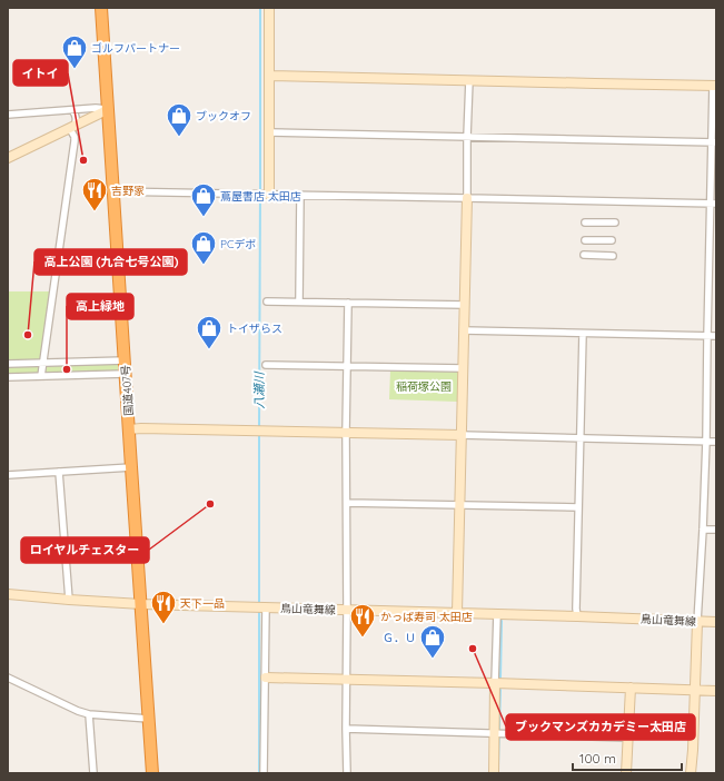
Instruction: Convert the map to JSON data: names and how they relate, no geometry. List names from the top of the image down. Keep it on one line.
{"streets":{"highway":["国道407号"],"street":["鳥山竜舞線"]},"crossings":[["国道407号","鳥山竜舞線"]],"water":["八瀬川"],"parks":["稲荷塚公園"],"places":{"shop":["ゴルフパートナー","ブックオフ","蔦屋書店 太田店","PCデポ","トイザらス","Ｇ．Ｕ"],"other":["イトイ","高上公園 (九合七号公園)","高上緑地","ロイヤルチェスター","ブックマンズカカデミー太田店"],"restaurant":["吉野家","天下一品","かっぱ寿司 太田店"]},"scale_bar":"100 m"}
